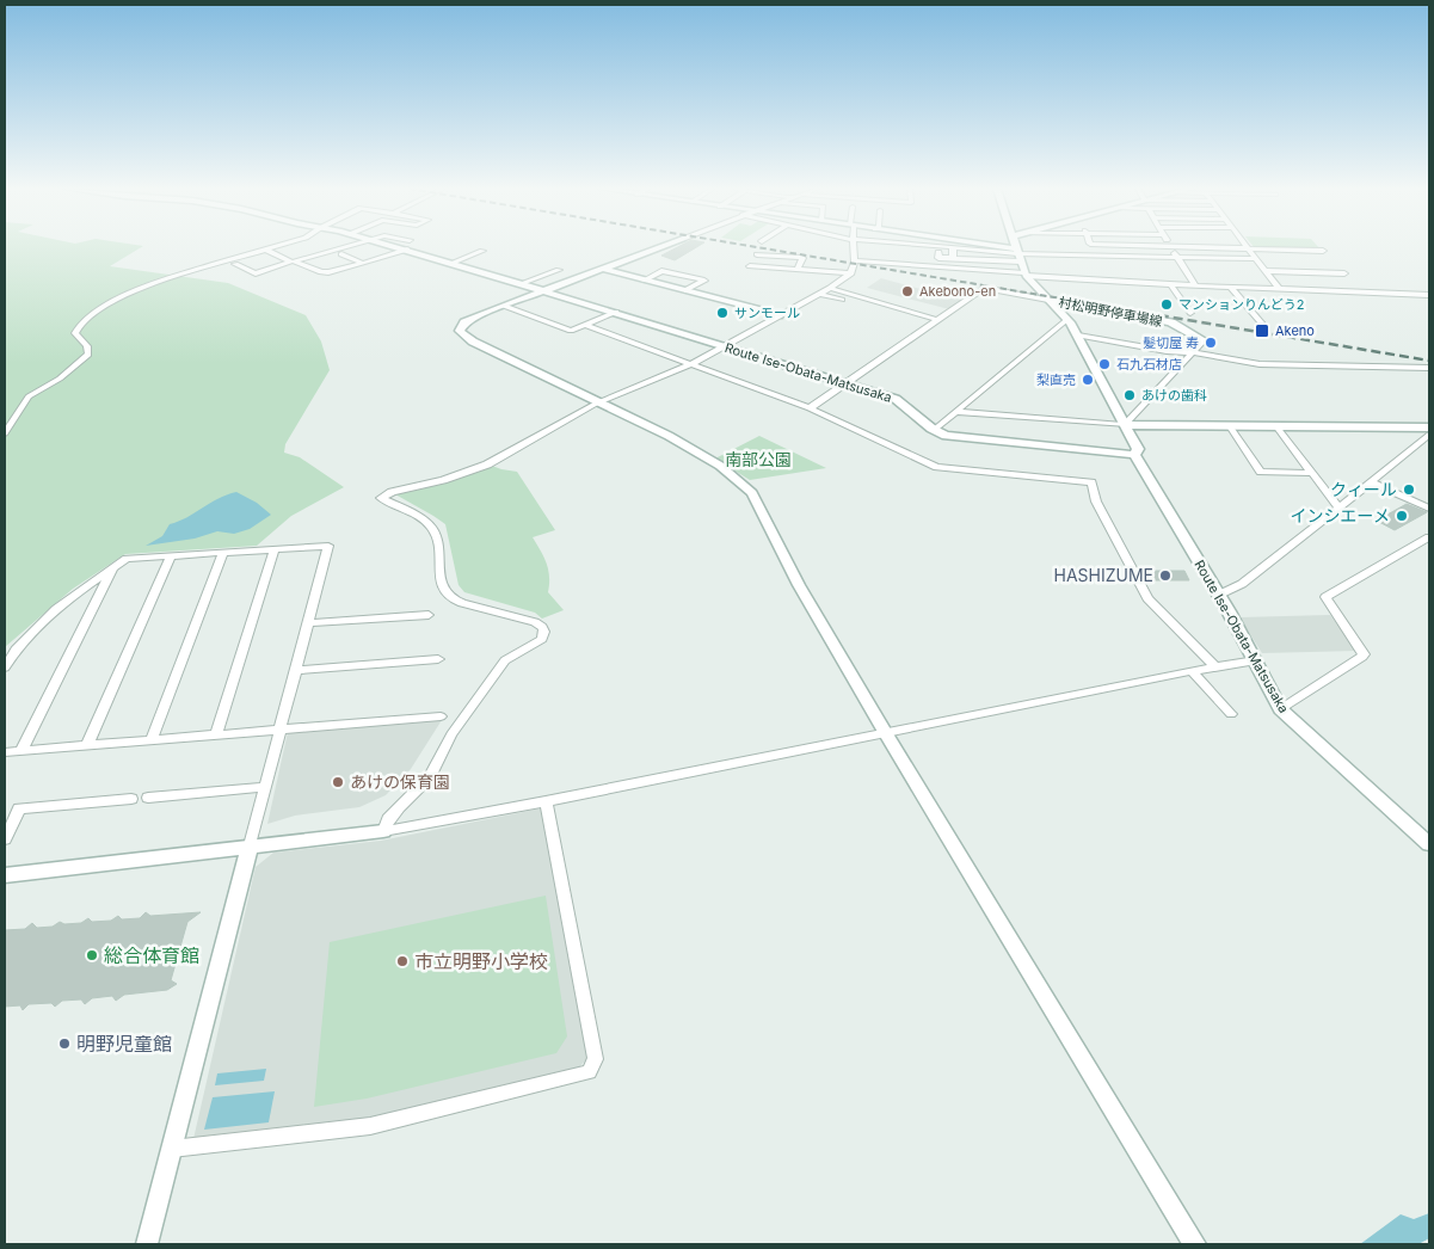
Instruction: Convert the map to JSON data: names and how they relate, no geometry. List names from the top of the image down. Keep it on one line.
{"streets":{"main road":["村松明野停車場線","Route Ise-Obata-Matsusaka"]},"parks":["南部公園"],"places":{"other":["Akebono-en","マンションりんどう2","サンモール","髪切屋 寿","石九石材店","梨直売","あけの歯科","クィール","インシエーメ","HASHIZUME","あけの保育園","総合体育館","市立明野小学校","明野児童館"],"transit":["Akeno"]}}
